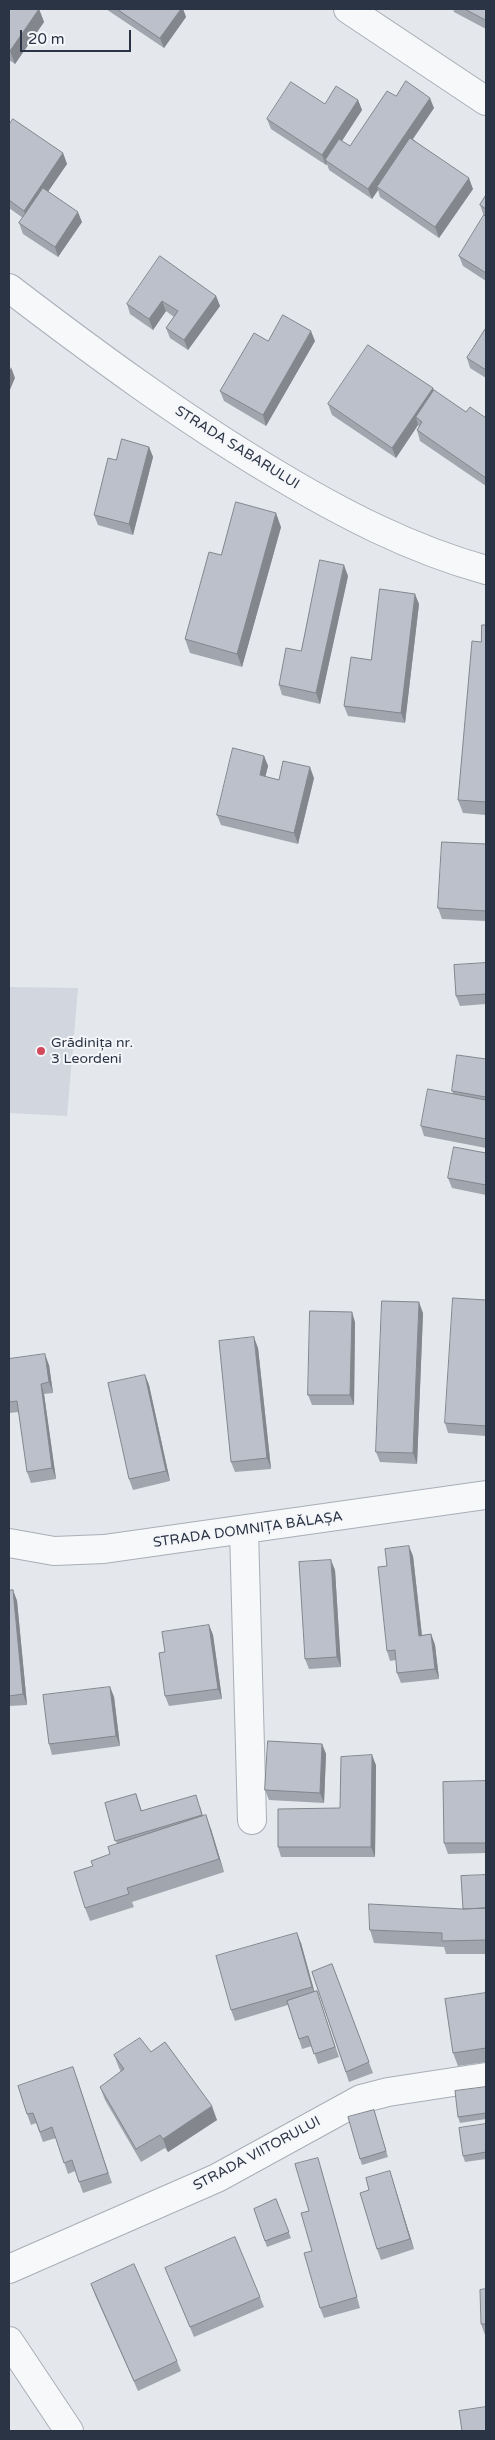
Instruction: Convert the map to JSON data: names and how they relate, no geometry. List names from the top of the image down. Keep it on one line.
{"streets":{"street":["STRADA SABARULUI","STRADA DOMNIȚA BĂLAȘA","STRADA VIITORULUI"]},"places":["Grădinița nr. 3 Leordeni"],"scale_bar":"20 m"}
